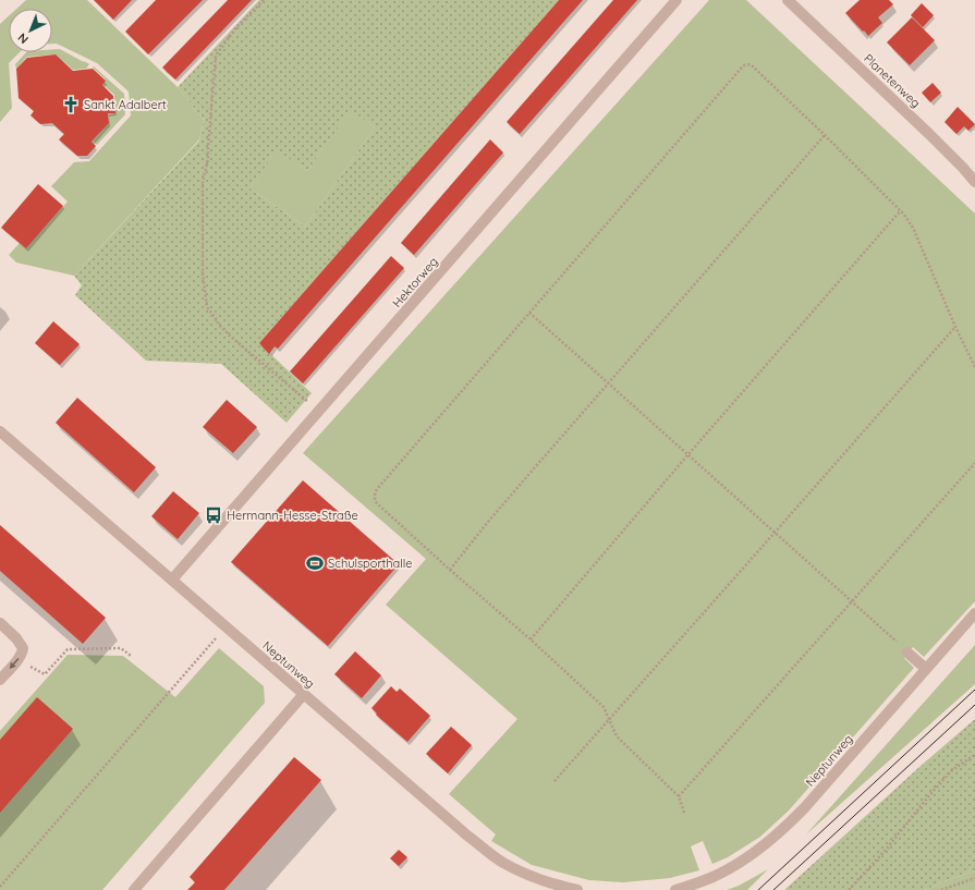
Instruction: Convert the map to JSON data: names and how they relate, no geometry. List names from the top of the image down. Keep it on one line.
{"streets":{"street":["Planetenweg","Hektorweg","Neptunweg"]},"crossings":[["Hektorweg","Neptunweg"]],"places":{"church":["Sankt Adalbert"],"bus stop":["Hermann-Hesse-Straße"],"sports":["Schulsporthalle"]},"north":"bottom left"}
